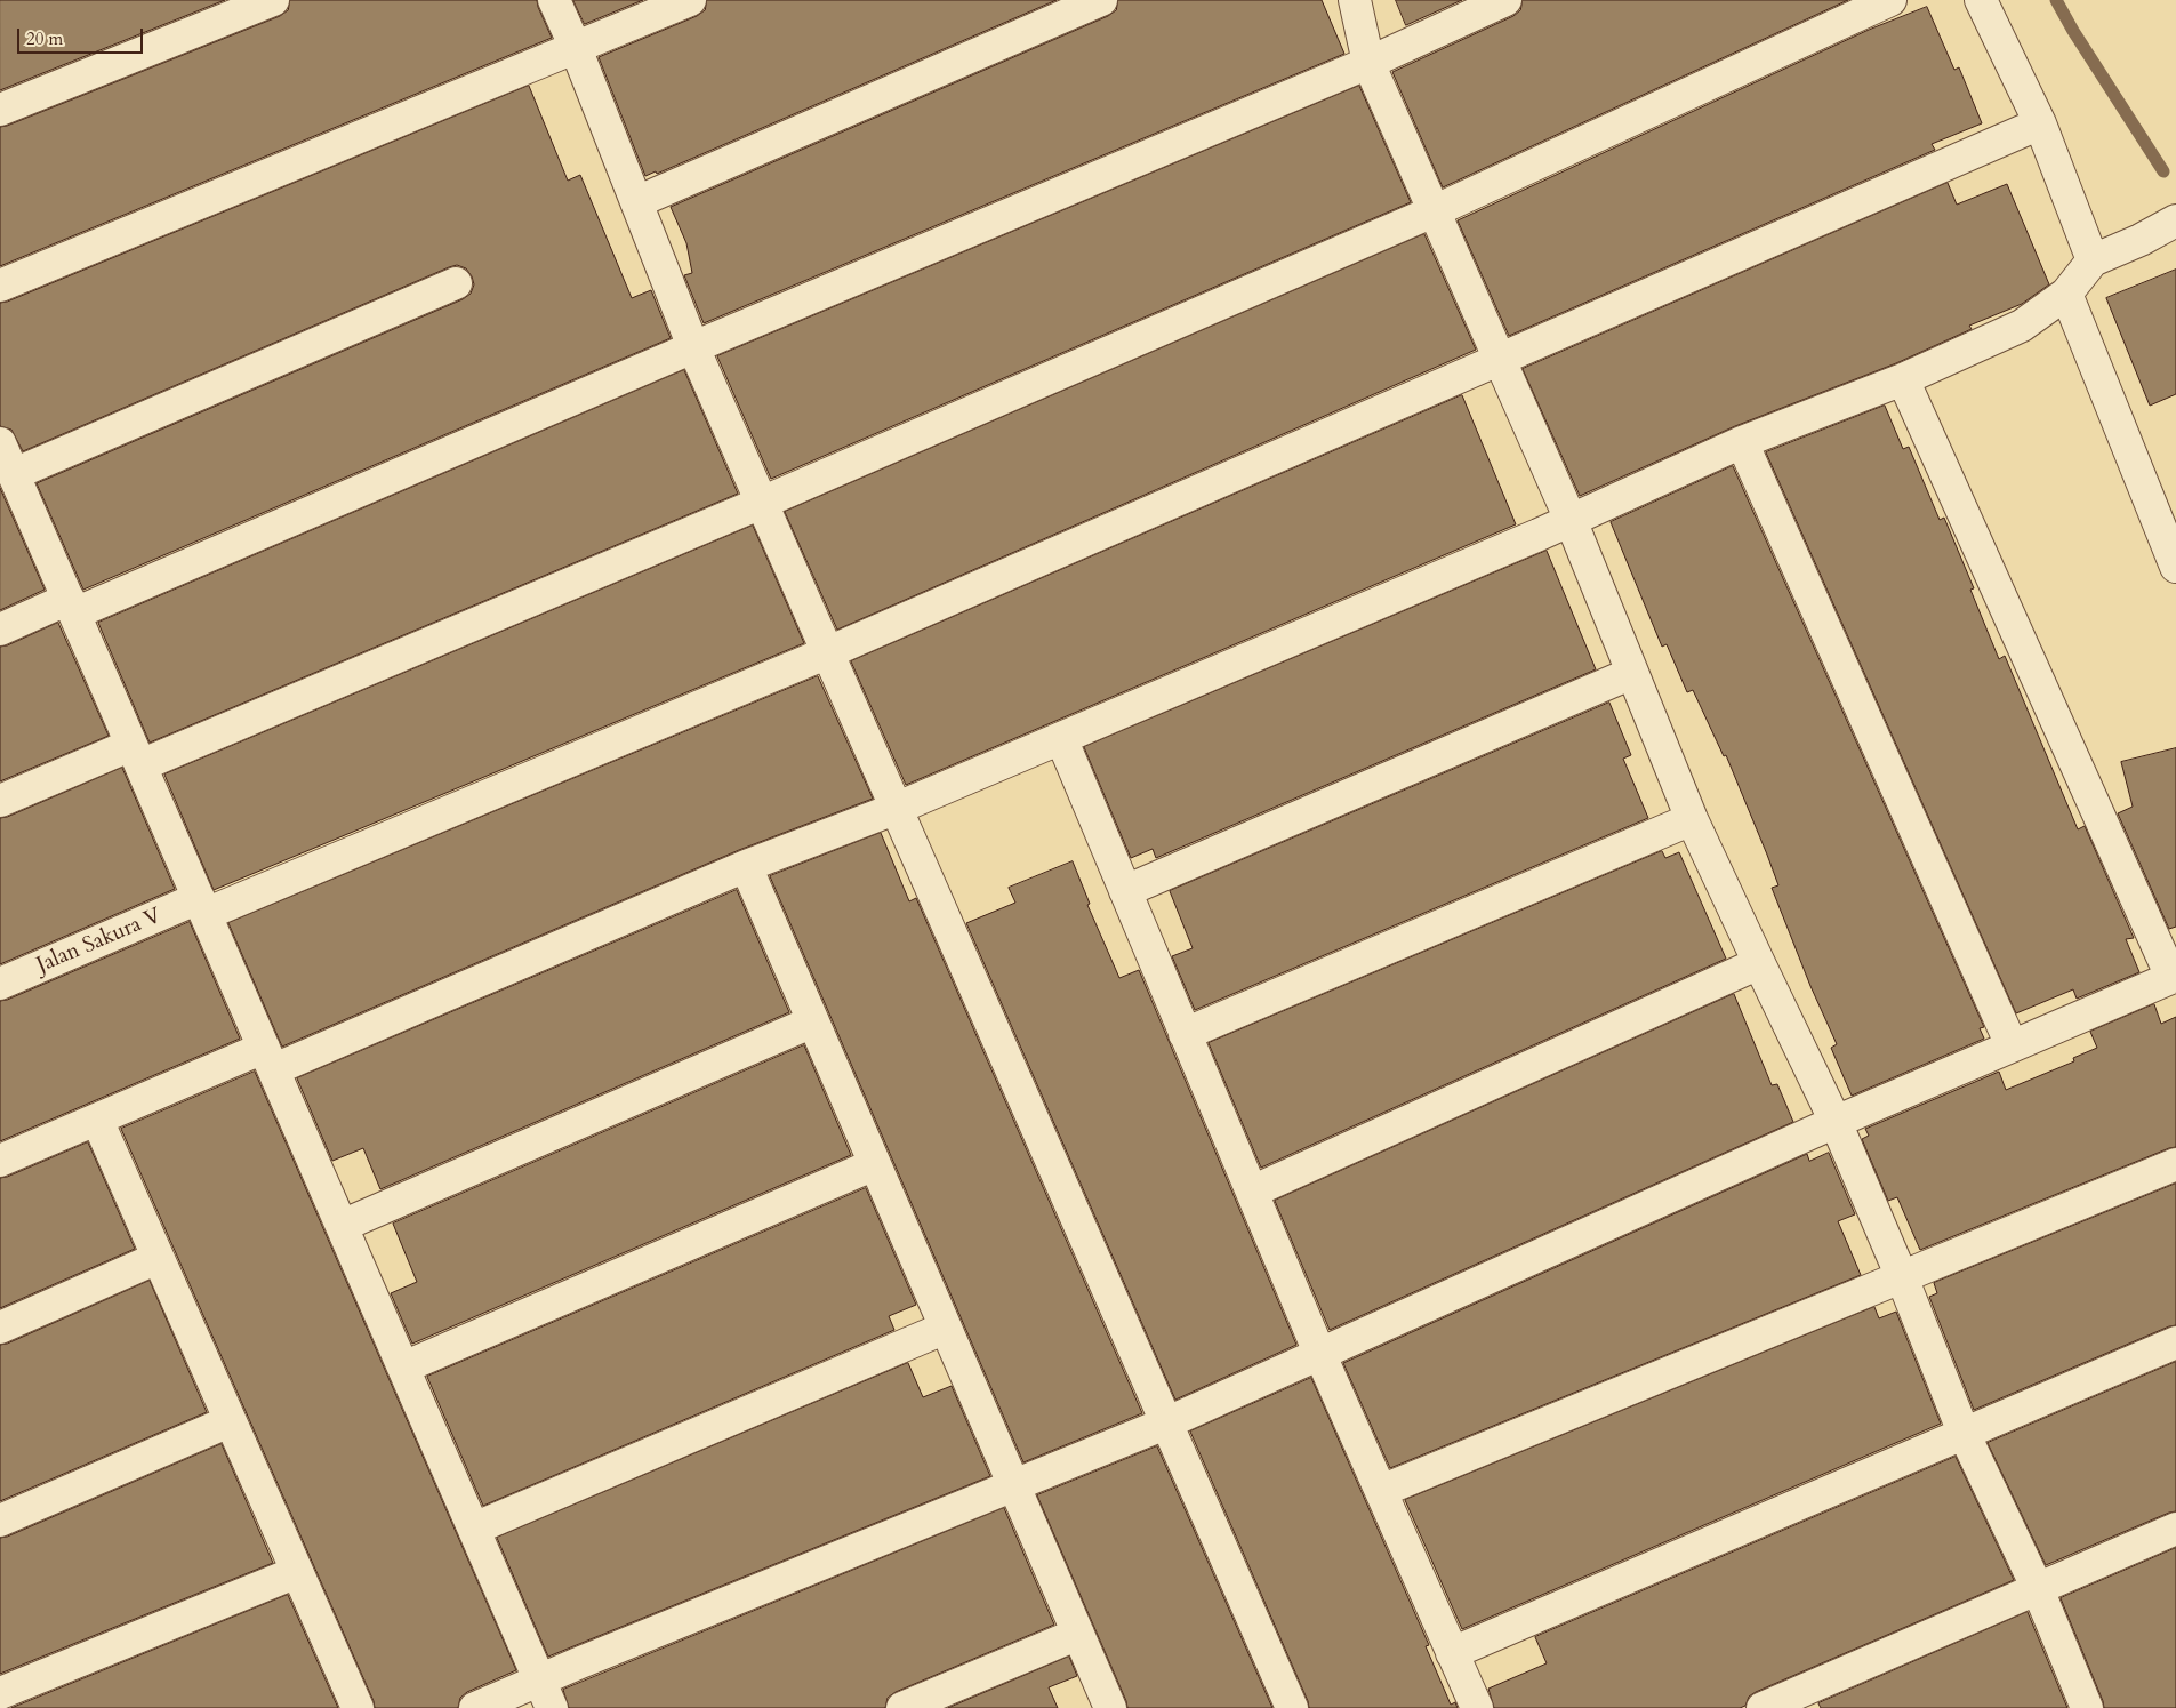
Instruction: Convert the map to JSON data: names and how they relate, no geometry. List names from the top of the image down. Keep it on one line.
{"streets":{"street":["Jalan Sakura V"]},"scale_bar":"20 m"}
